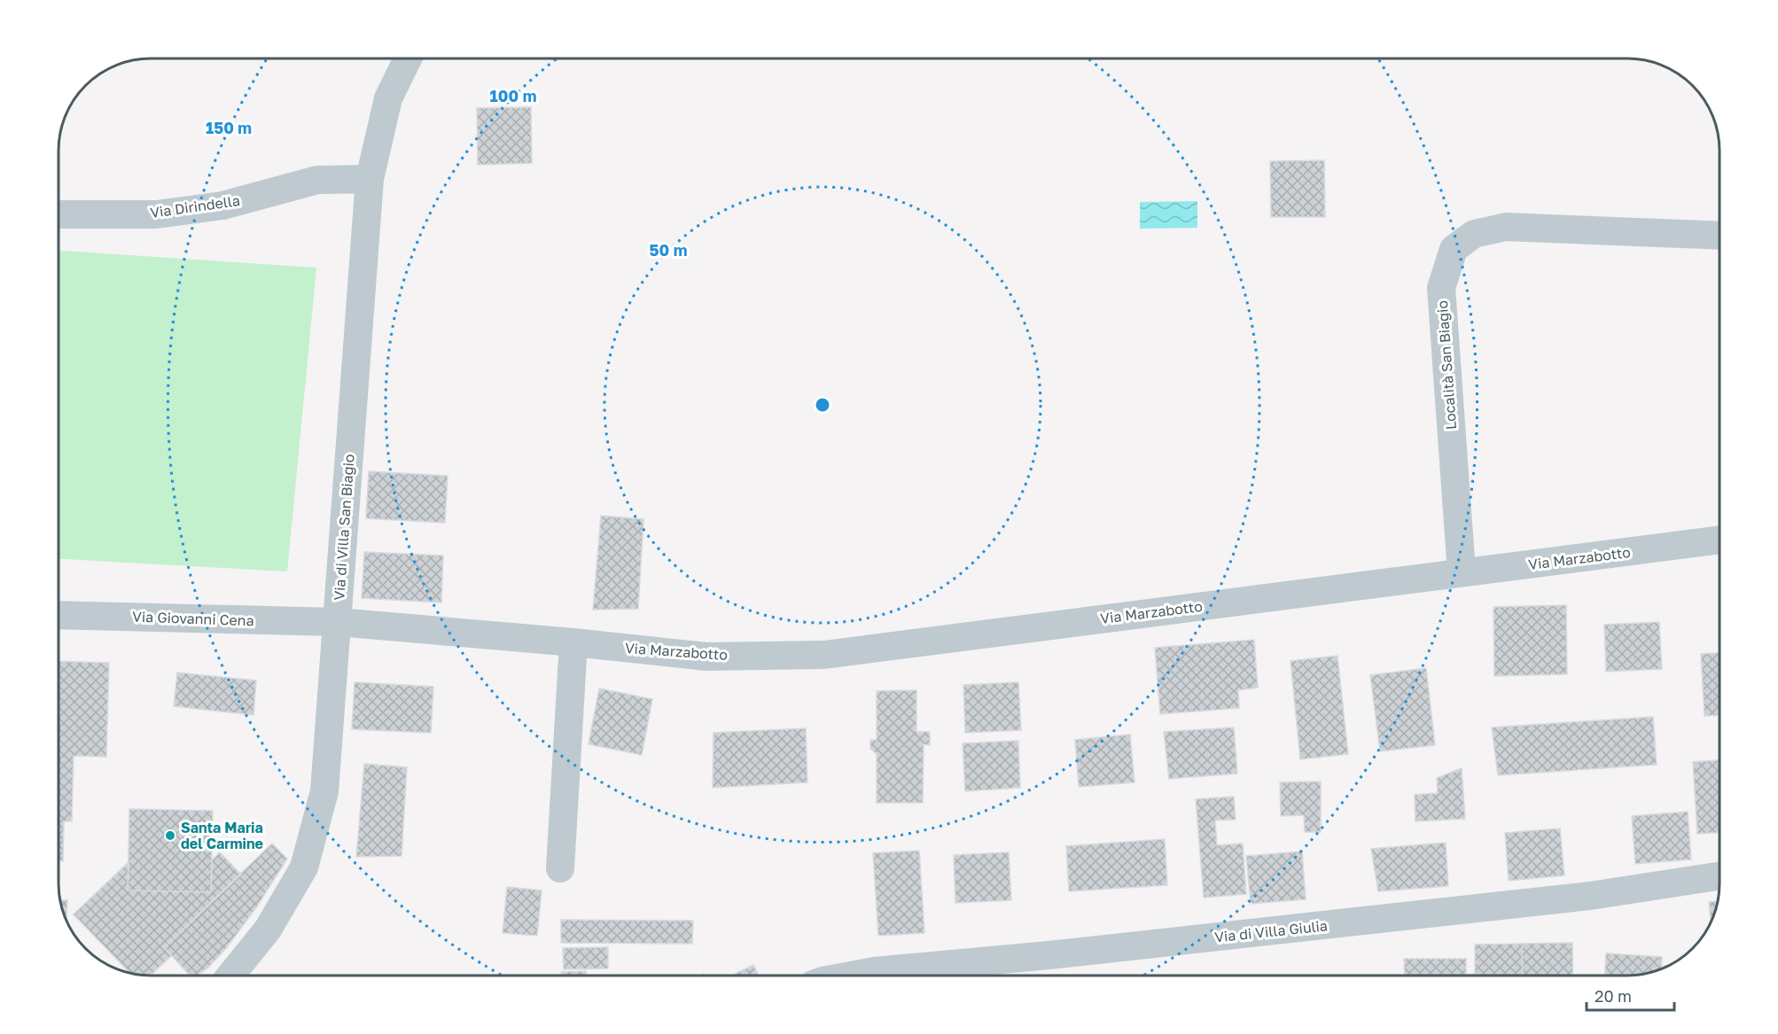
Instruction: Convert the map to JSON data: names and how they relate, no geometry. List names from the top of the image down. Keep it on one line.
{"streets":{"street":["Via Dirindella","Località San Biagio","Via di Villa San Biagio","Via Marzabotto","Via Giovanni Cena","Via di Villa Giulia"]},"crossings":[["Via Dirindella","Via di Villa San Biagio"],["Località San Biagio","Via Marzabotto"],["Via di Villa San Biagio","Via Marzabotto"],["Via di Villa San Biagio","Via Giovanni Cena"],["Via Marzabotto","Via Giovanni Cena"]],"places":["Santa Maria del Carmine"],"scale_bar":"20 m","rings":["100 m","150 m","50 m"]}
